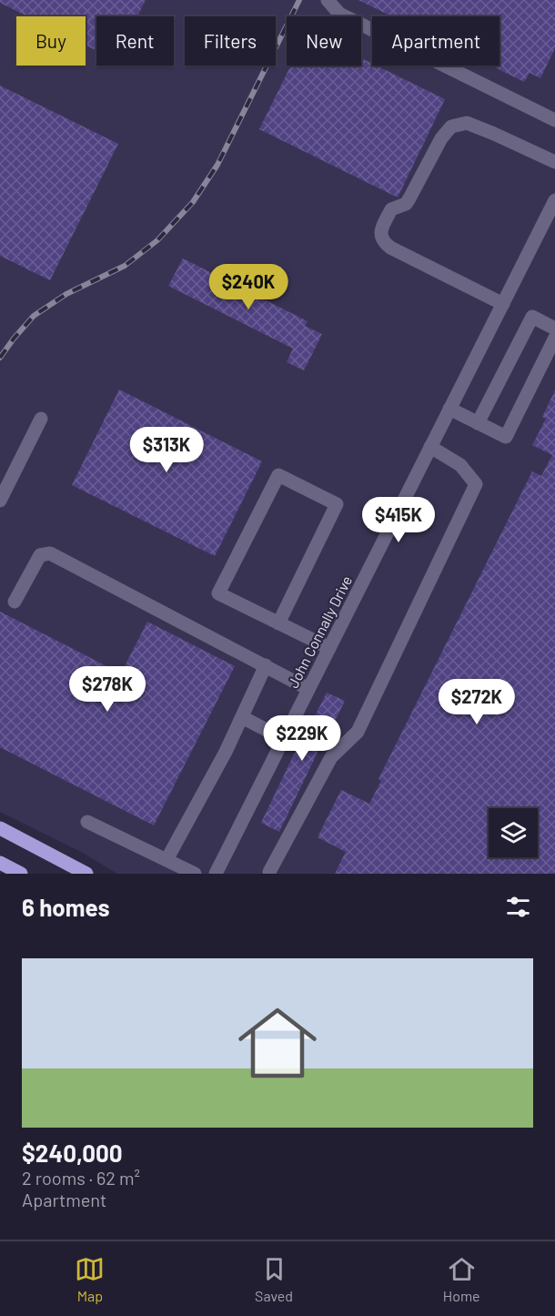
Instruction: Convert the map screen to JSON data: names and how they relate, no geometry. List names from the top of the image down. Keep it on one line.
{"streets":{"street":["John Connally Drive"]},"page":{"chip":["Buy","Rent","Filters","New","Apartment"],"price":["$240K","$313K","$415K","$278K","$272K","$229K"],"heading":"6 homes","list":[{"name":"$240,000","note":"2 rooms · 62 m² · Apartment"}],"tabs":["Map","Saved","Home"]}}
